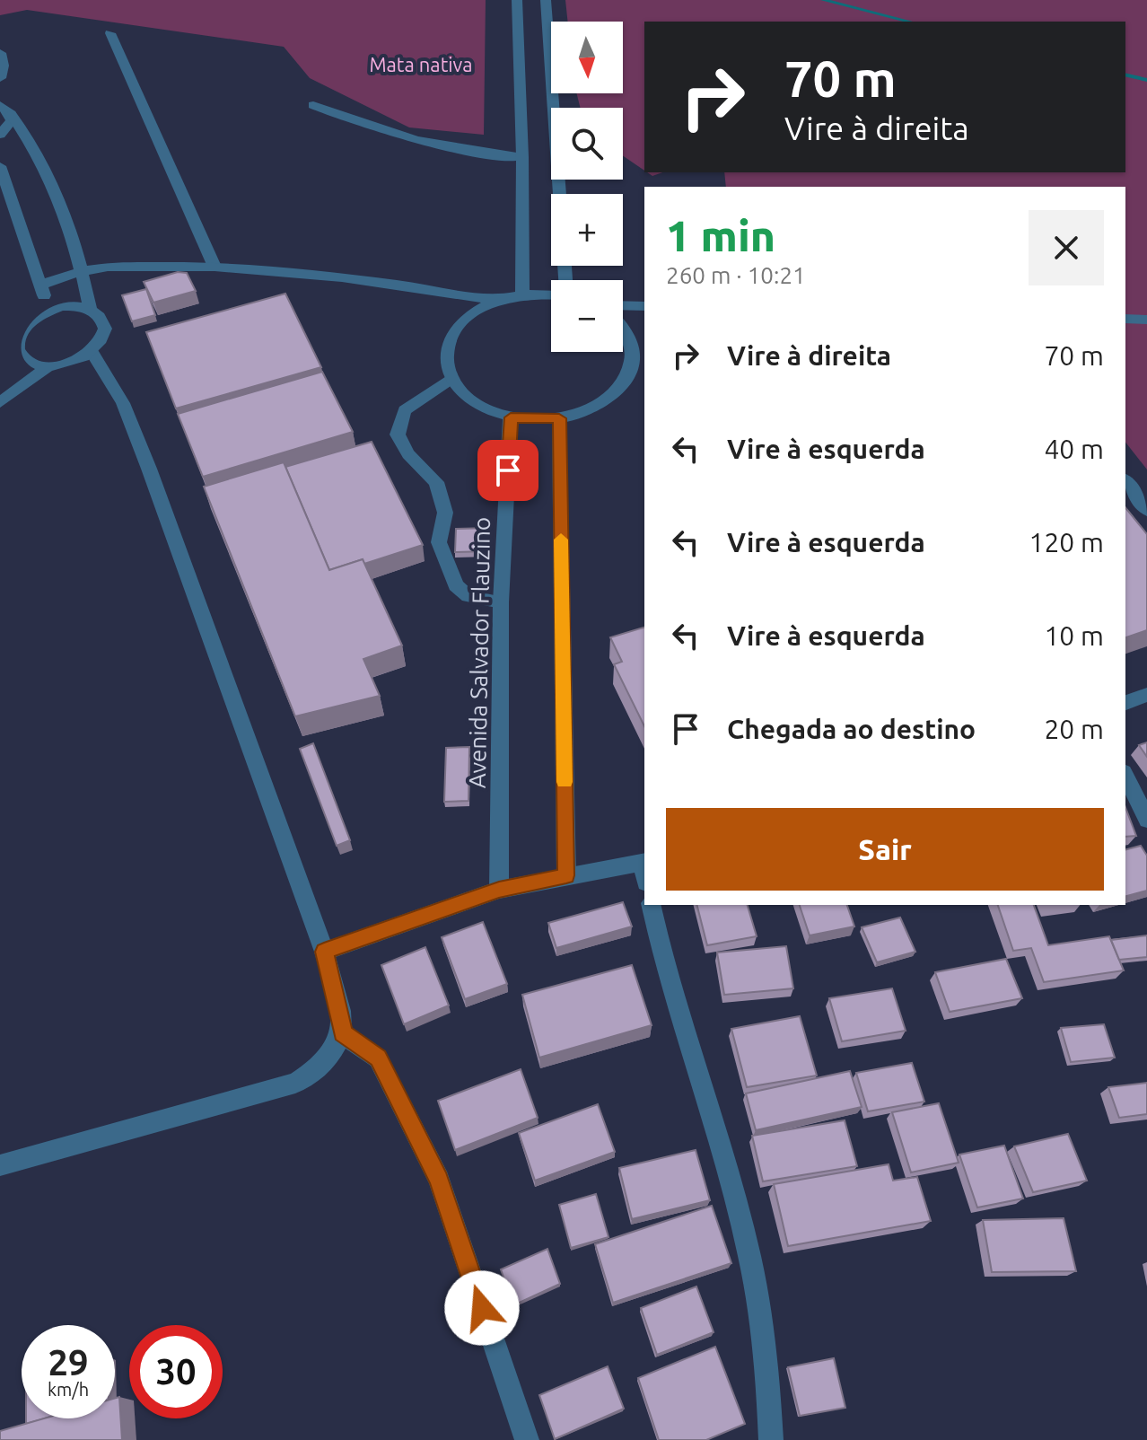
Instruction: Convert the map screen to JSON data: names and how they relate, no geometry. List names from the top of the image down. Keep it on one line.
{"streets":{"street":["Avenida Salvador Flauzino"]},"parks":["Mata nativa"],"north":"bottom","page":{"map_buttons":["+","−"],"turn":["70 m","Vire à direita"],"heading":["1 min","260 m · 10:21"],"list":[{"name":"Vire à direita","value":"70 m"},{"name":"Vire à esquerda","value":"40 m"},{"name":"Vire à esquerda","value":"120 m"},{"name":"Vire à esquerda","value":"10 m"},{"name":"Chegada ao destino","value":"20 m"}],"buttons":"Sair","speed":"29 km/h","limit":"30"}}
